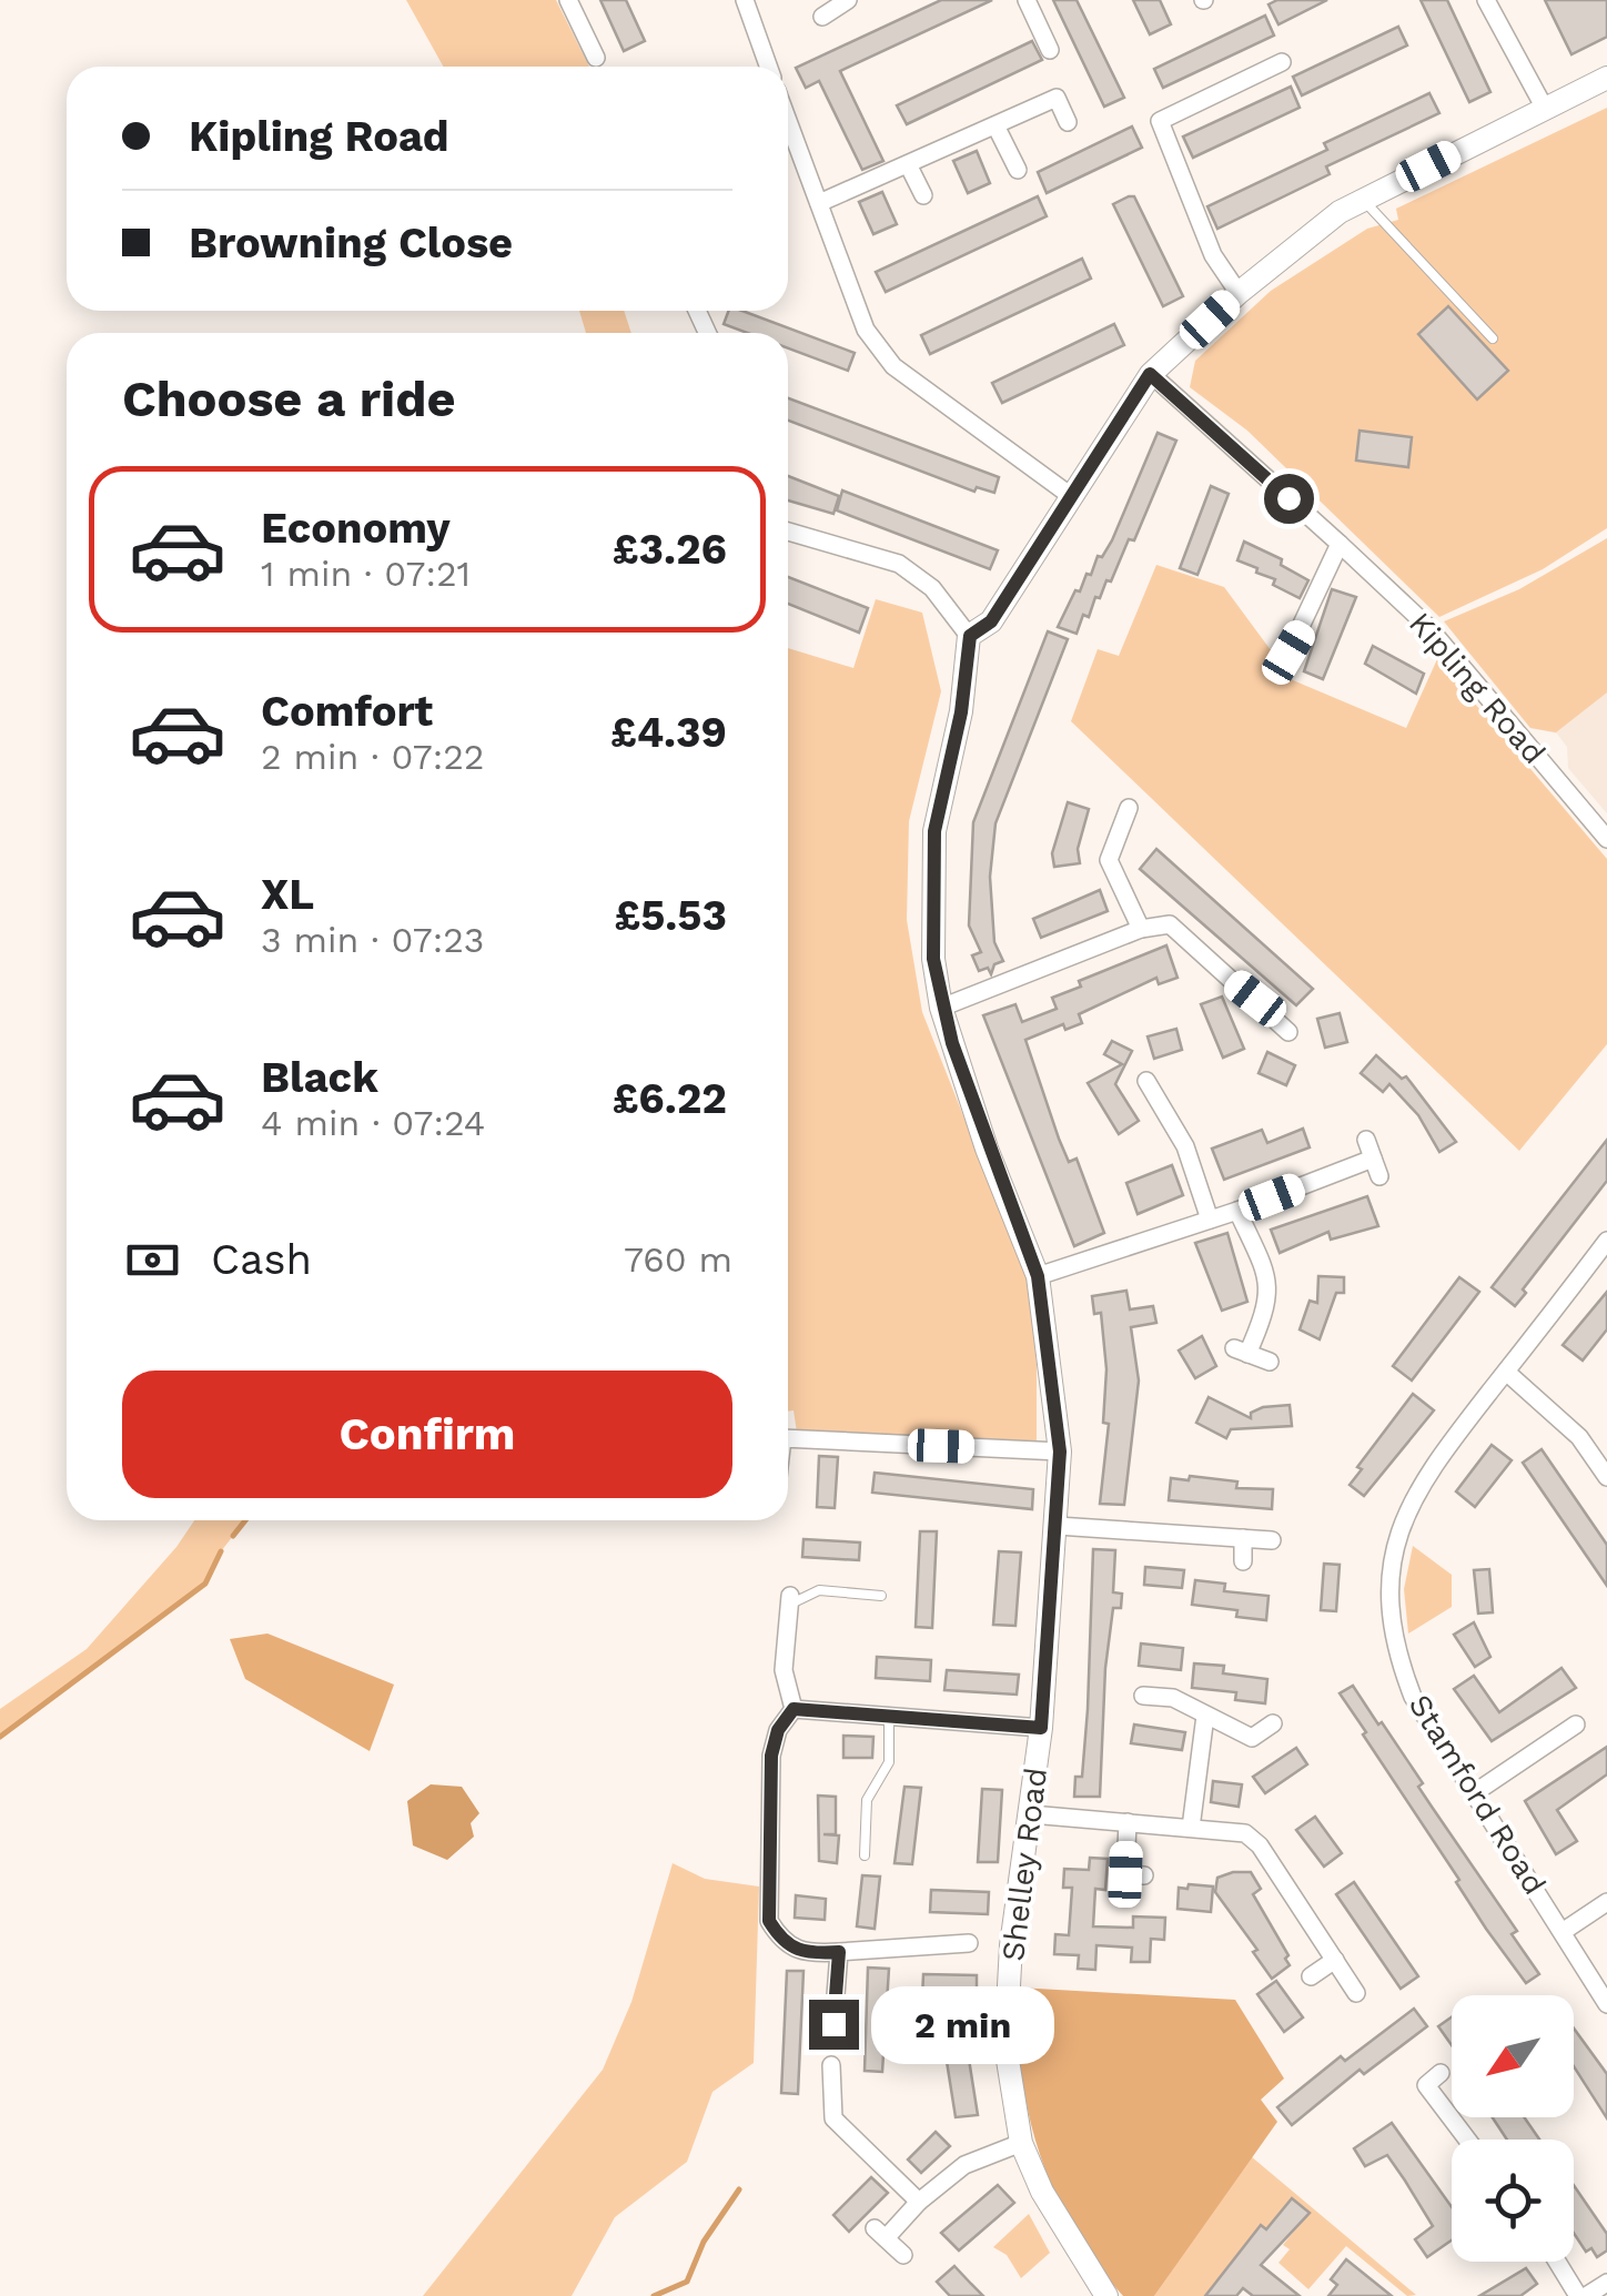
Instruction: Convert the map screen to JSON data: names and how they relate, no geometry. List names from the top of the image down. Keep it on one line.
{"streets":{"street":["Kipling Road","Stamford Road","Shelley Road"]},"north":"bottom left","page":{"banner":["Kipling Road","Browning Close"],"heading":"Choose a ride","list":[{"name":"Economy","note":"1 min · 07:21","value":"£3.26"},{"name":"Comfort","note":"2 min · 07:22","value":"£4.39"},{"name":"XL","note":"3 min · 07:23","value":"£5.53"},{"name":"Black","note":"4 min · 07:24","value":"£6.22"}],"pay":["Cash","760 m"],"buttons":"Confirm","bubble":"2 min"}}
